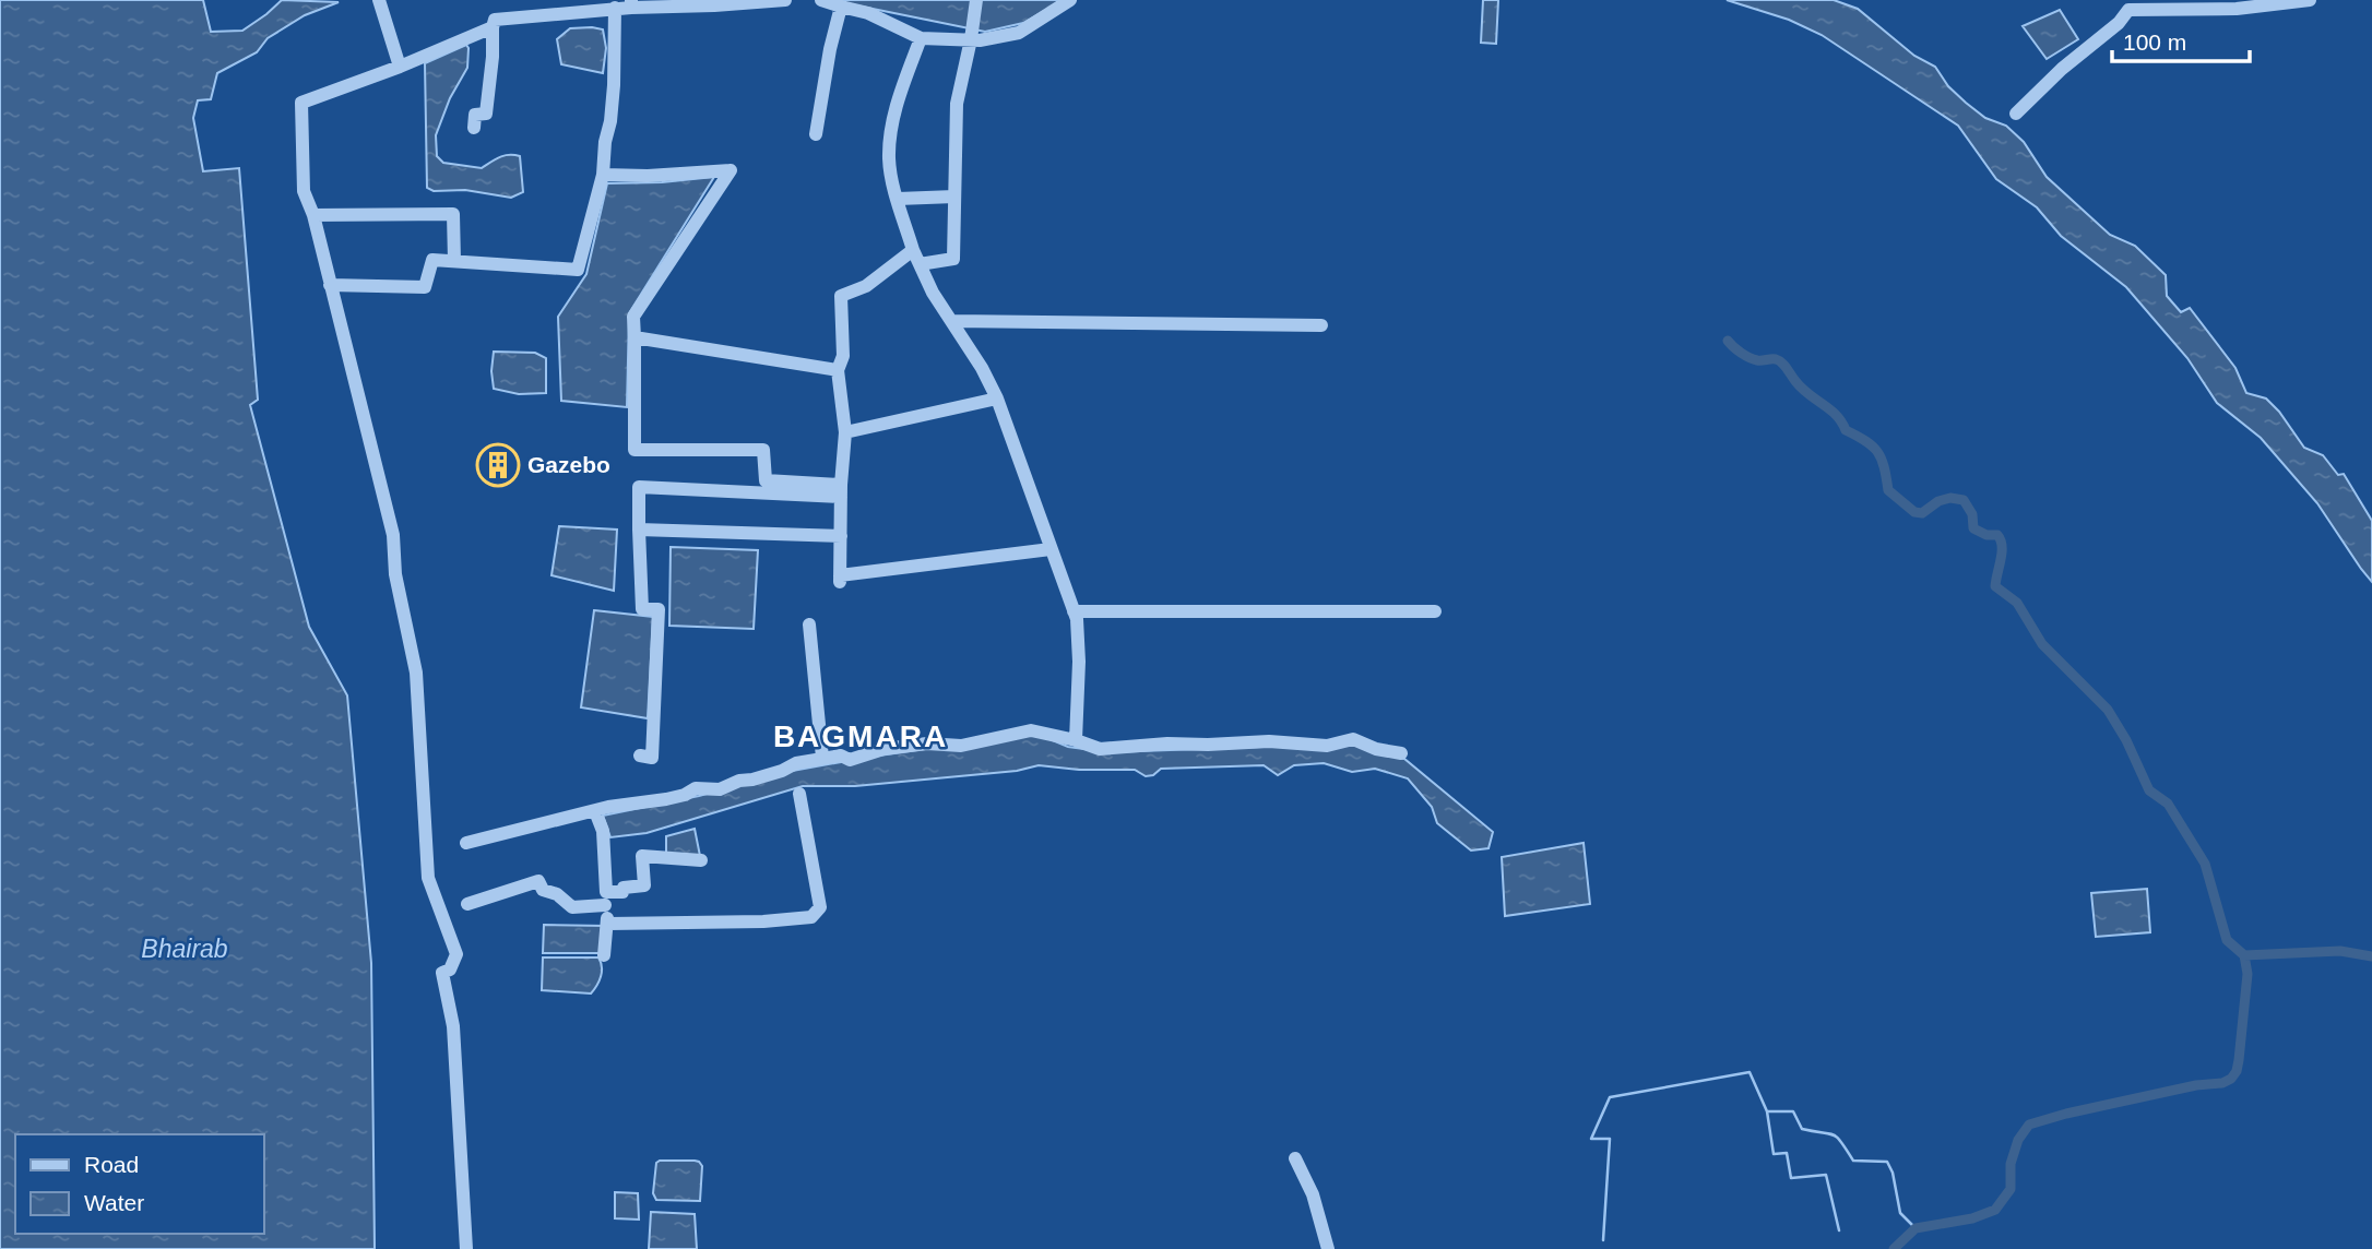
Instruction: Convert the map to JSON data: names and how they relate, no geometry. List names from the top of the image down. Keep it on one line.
{"districts":["BAGMARA"],"water":["Bhairab"],"places":{"building":["Gazebo"]},"legend":["Road","Water"],"scale_bar":"100 m"}
